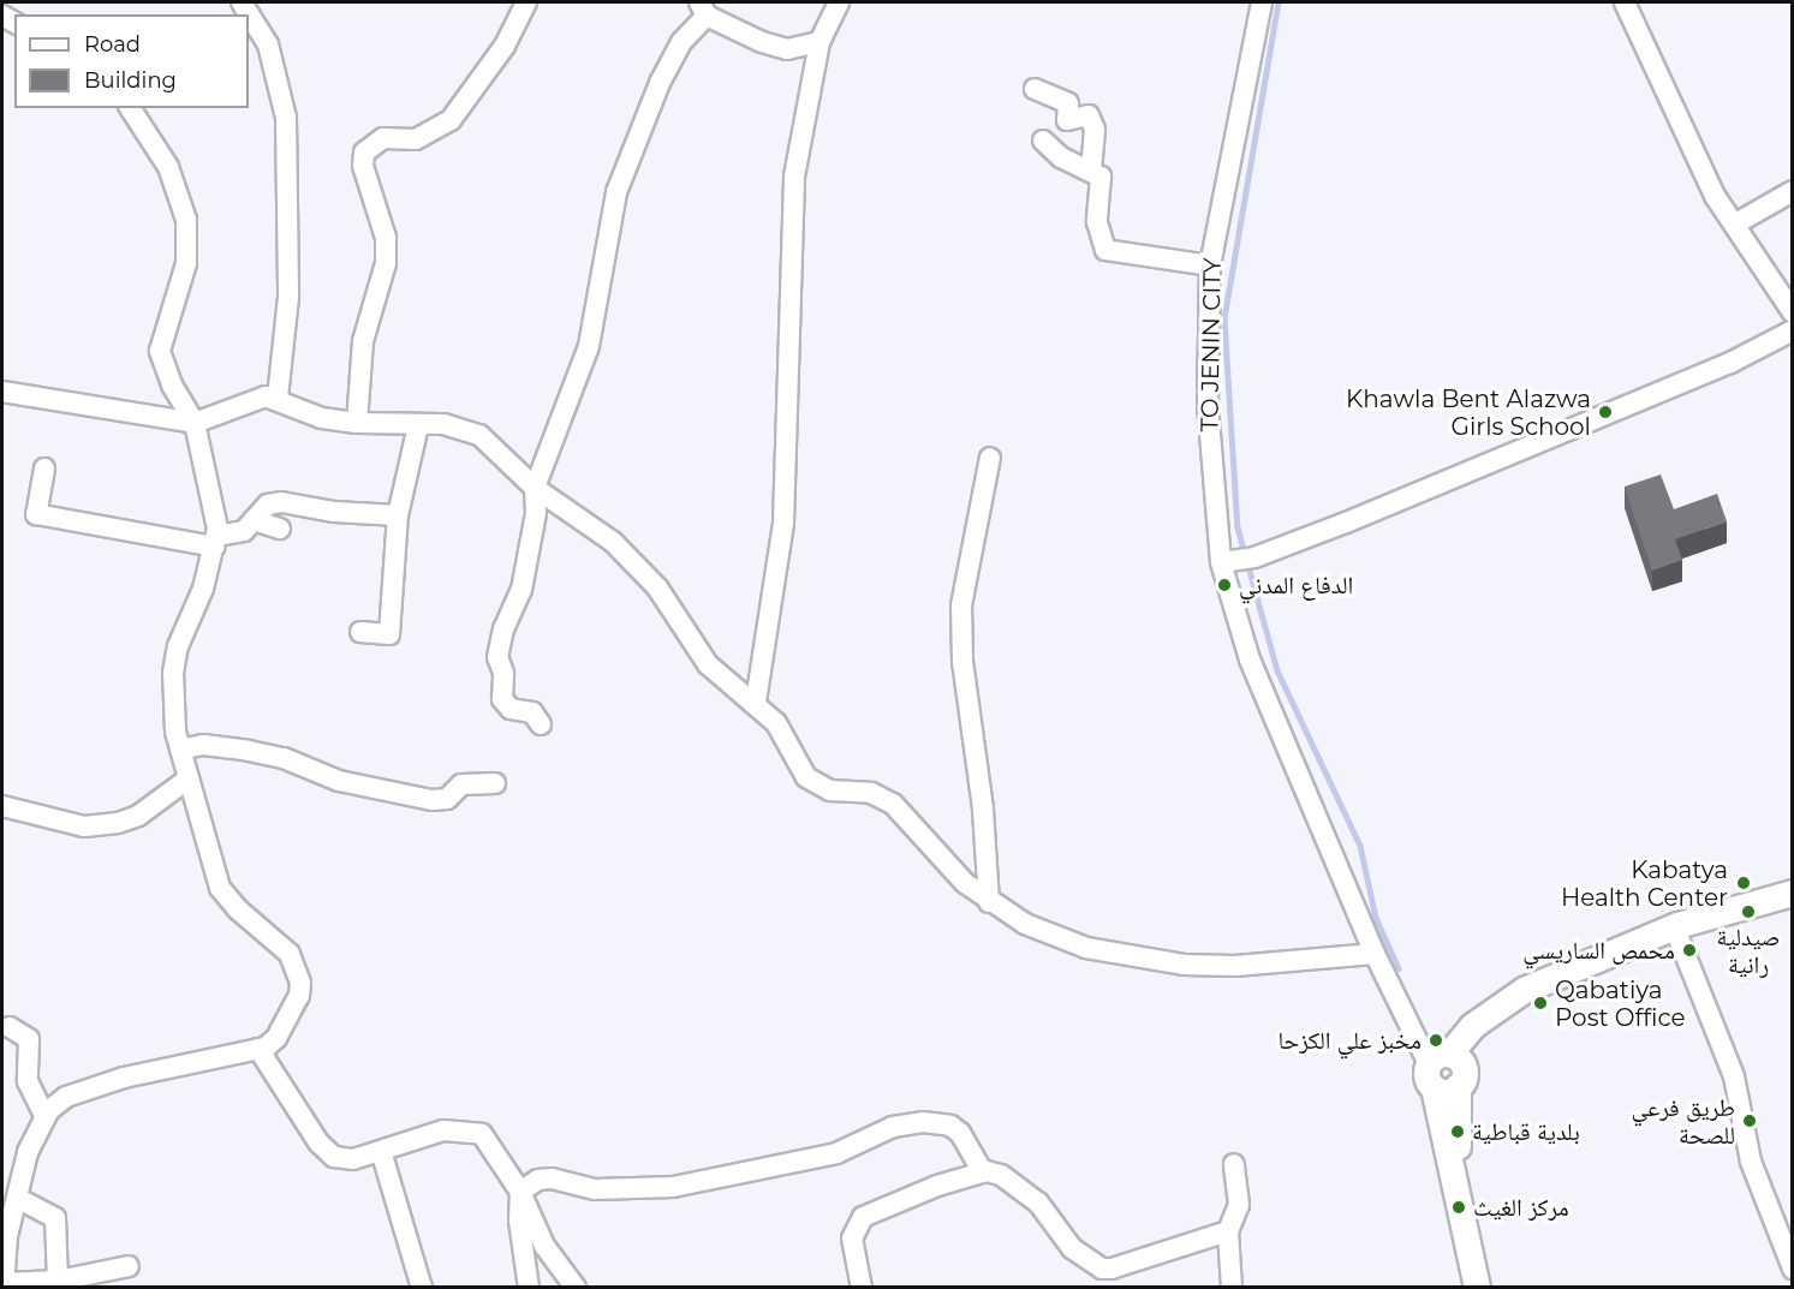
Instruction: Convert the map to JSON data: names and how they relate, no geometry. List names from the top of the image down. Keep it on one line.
{"streets":{"street":["TO JENIN CITY"]},"places":["Khawla Bent Alazwa Girls School","الدفاع المدني","Kabatya Health Center","صيدلية رانية","محمص الساريسي","Qabatiya Post Office","مخبز علي الكزحا","طريق فرعي للصحة","بلدية قباطية","مركز الغيث"],"legend":["Road","Building"]}
